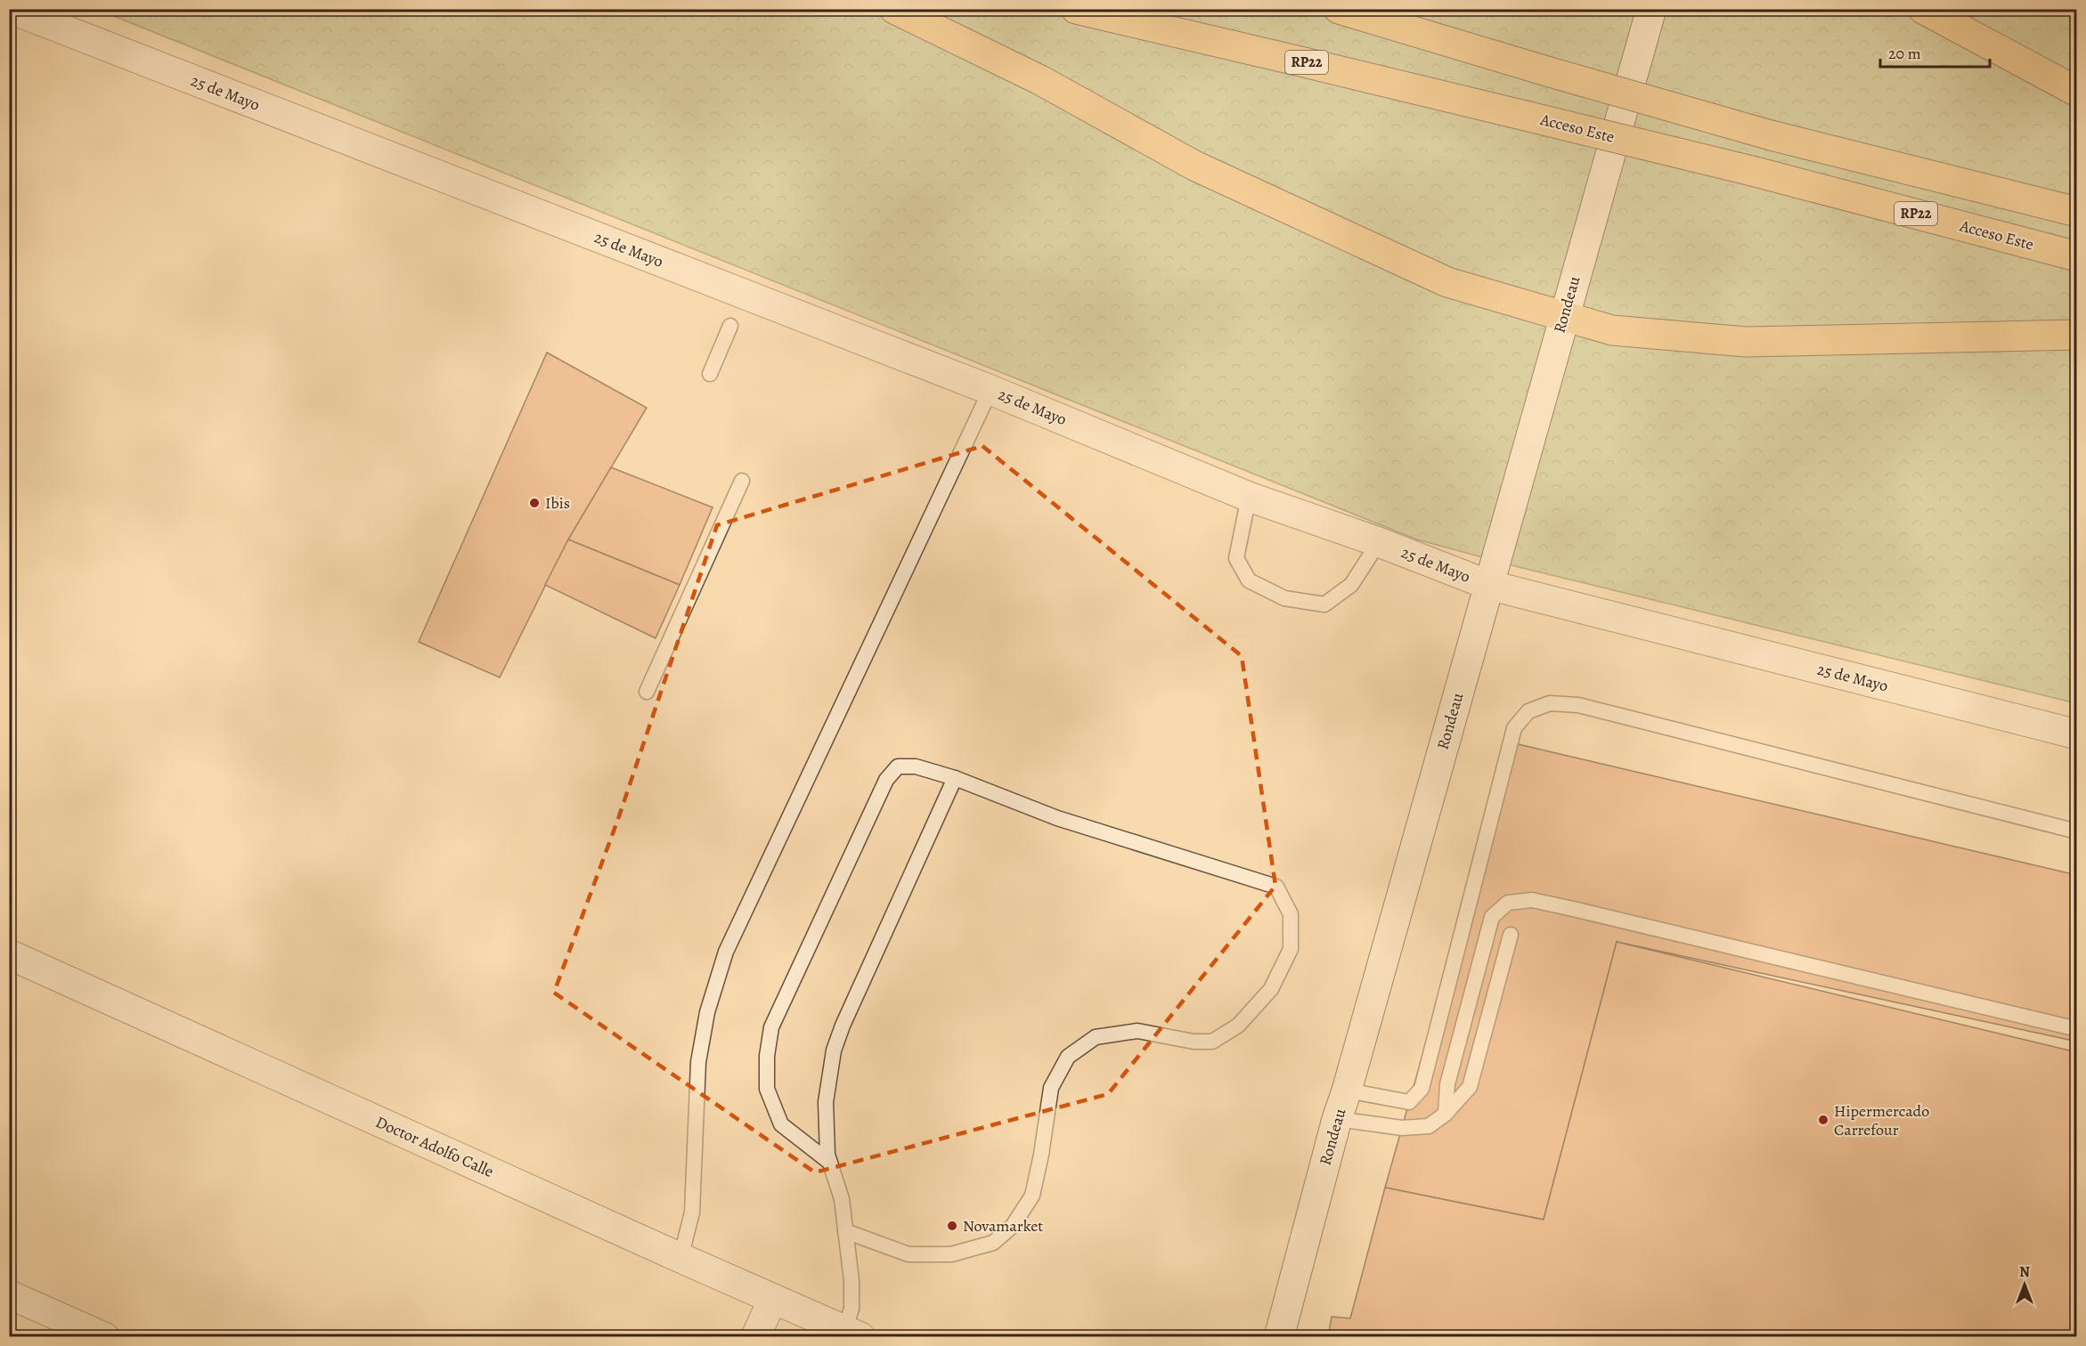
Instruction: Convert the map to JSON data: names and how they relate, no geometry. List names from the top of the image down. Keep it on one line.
{"streets":{"highway":["RP22","Acceso Este"],"street":["25 de Mayo","Rondeau","Doctor Adolfo Calle"]},"crossings":[["25 de Mayo","Rondeau"]],"places":["Ibis","Hipermercado Carrefour","Novamarket"],"scale_bar":"20 m","north":"top"}
